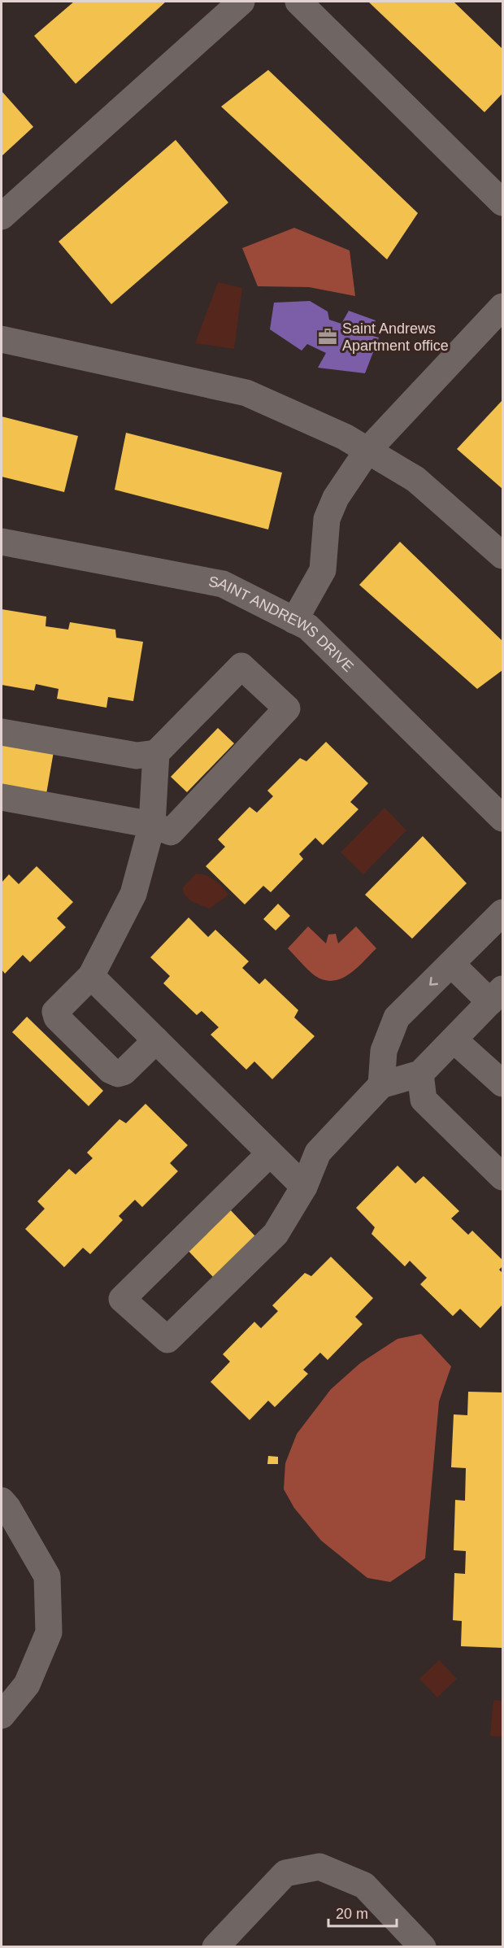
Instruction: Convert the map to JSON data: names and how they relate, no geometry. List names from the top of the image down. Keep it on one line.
{"streets":{"street":["SAINT ANDREWS DRIVE"]},"places":{"office":["Saint Andrews Apartment office"]},"scale_bar":"20 m"}
